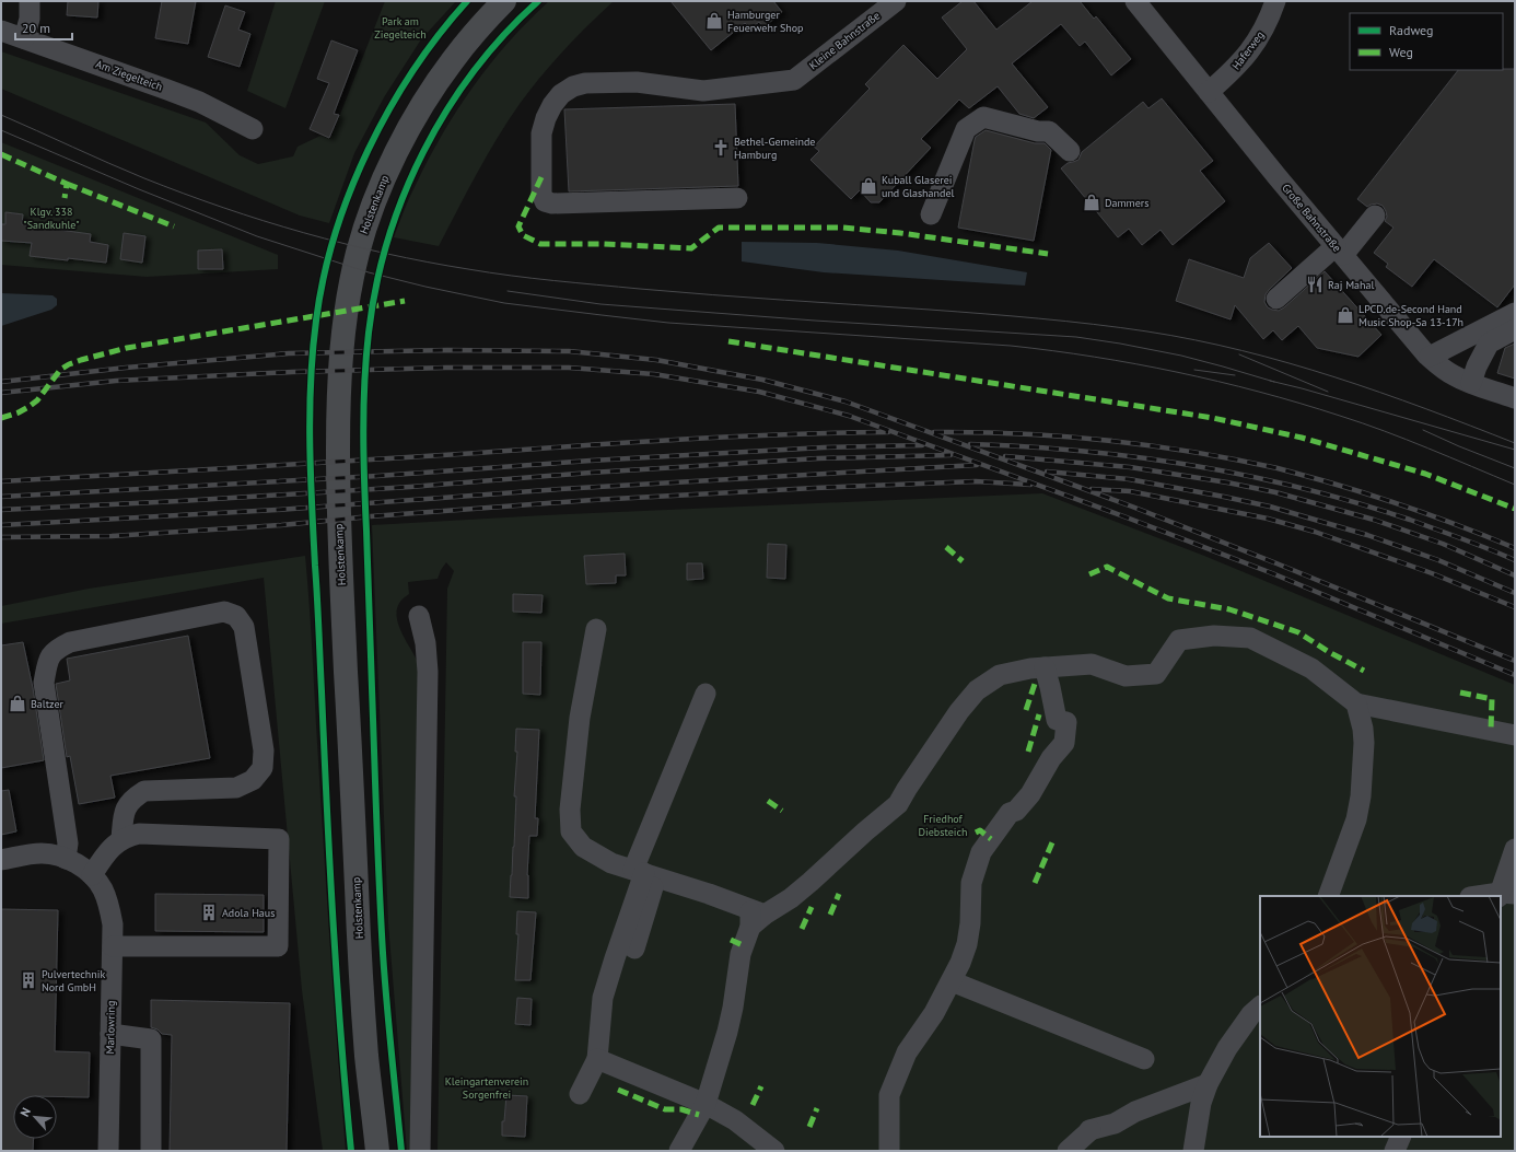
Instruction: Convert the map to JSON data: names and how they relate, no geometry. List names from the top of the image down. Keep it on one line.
{"streets":{"main road":["Holstenkamp"],"street":["Kleine Bahnstraße","Haferweg","Am Ziegelteich","Große Bahnstraße","Marlowring"]},"crossings":[["Haferweg","Große Bahnstraße"]],"parks":["Park am Ziegelteich","Klgv. 338 \"Sandkuhle\"","Friedhof Diebsteich","Kleingartenverein Sorgenfrei"],"places":{"shop":["Hamburger Feuerwehr Shop","Kuball Glaserei und Glashandel","Dammers","LPCD.de-Second Hand Music Shop-Sa 13-17h","Baltzer"],"church":["Bethel-Gemeinde Hamburg"],"restaurant":["Raj Mahal"],"building":["Adola Haus","Pulvertechnik Nord GmbH"]},"legend":["Radweg","Weg"],"scale_bar":"20 m","north":"top left"}
